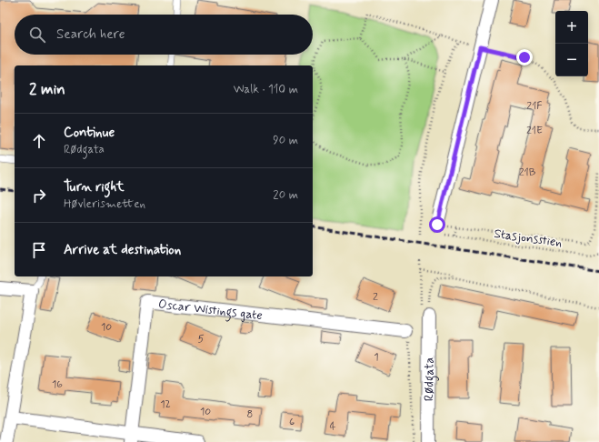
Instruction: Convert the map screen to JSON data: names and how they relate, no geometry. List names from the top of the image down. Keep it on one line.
{"streets":{"street":["Oscar Wistings gate","Rødgata"],"path":["Stasjonsstien"]},"house_numbers":["21F","21E","21B","2","10","5","1","16","12","10","8","6","4"],"page":{"map_buttons":["+","−"],"search":"Search here","heading":["2 min","Walk · 110 m"],"list":[["Continue","Rødgata","90 m"],["Turn right","Høvlerismetten","20 m"],"Arrive at destination"]}}
